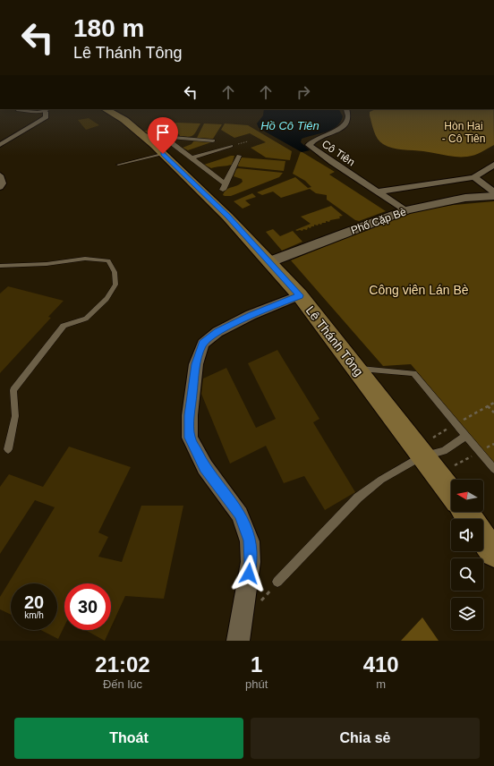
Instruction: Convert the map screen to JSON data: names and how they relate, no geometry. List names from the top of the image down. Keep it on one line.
{"streets":{"main road":["Lê Thánh Tông"],"street":["Cô Tiên","Phố Cặp Bè"]},"crossings":[["Cô Tiên","Phố Cặp Bè"],["Phố Cặp Bè","Lê Thánh Tông"]],"water":["Hồ Cô Tiên"],"parks":["Hòn Hai - Cô Tiên","Công viên Lán Bè"],"north":"left","page":{"turn":["180 m","Lê Thánh Tông"],"speed":"20 km/h","limit":"30","eta":["21:02","Đến lúc","1","phút","410","m"],"buttons":["Thoát","Chia sẻ"]}}
